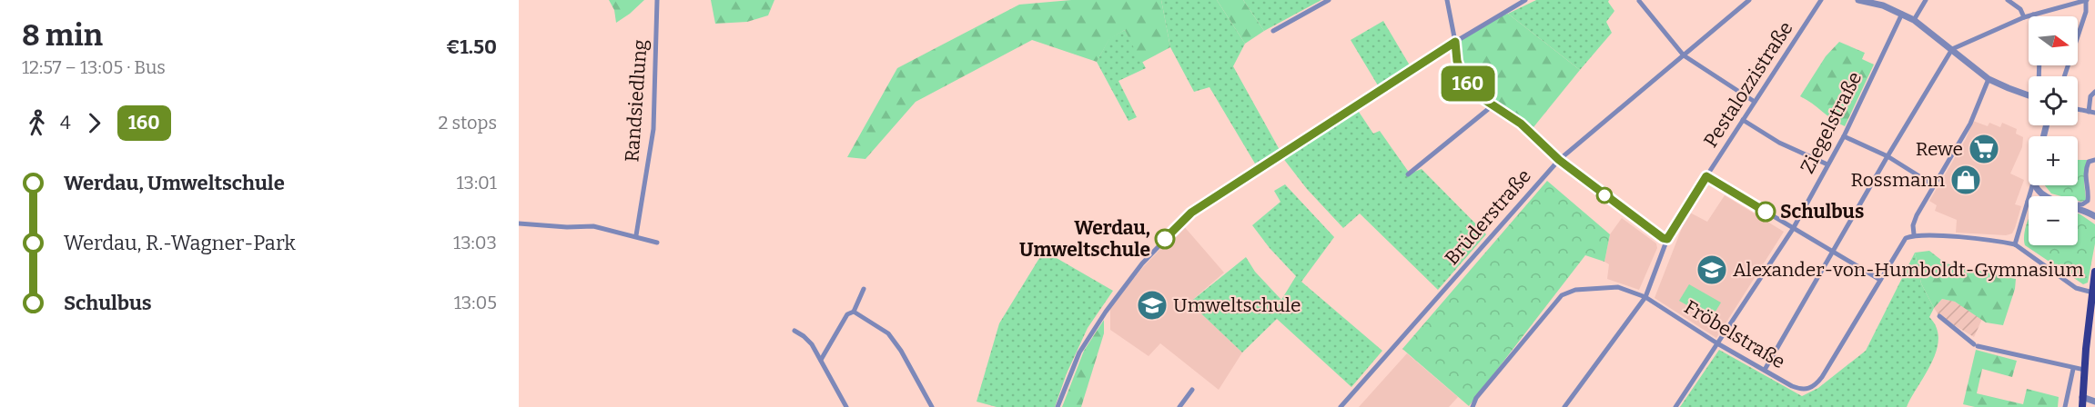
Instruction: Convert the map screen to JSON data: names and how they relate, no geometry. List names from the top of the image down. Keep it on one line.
{"streets":{"street":["Pestalozzistraße","Randsiedlung","Ziegelstraße","Brüderstraße","Fröbelstraße"]},"crossings":[["Pestalozzistraße","Fröbelstraße"],["Ziegelstraße","Fröbelstraße"]],"places":{"supermarket":["Rewe"],"shop":["Rossmann"],"other":["Schulbus","Werdau, Umweltschule"],"school or university":["Alexander-von-Humboldt-Gymnasium","Umweltschule"]},"lines":["bus line 160"],"north":"right","page":{"heading":["8 min","12:57 – 13:05 · Bus","€1.50"],"on_map":"160","map_buttons":["+","−"],"legs":["4","160","2 stops"],"list":[{"name":"Werdau, Umweltschule","value":"13:01"},{"name":"Werdau, R.-Wagner-Park","value":"13:03"},{"name":"Schulbus","value":"13:05"}]}}
